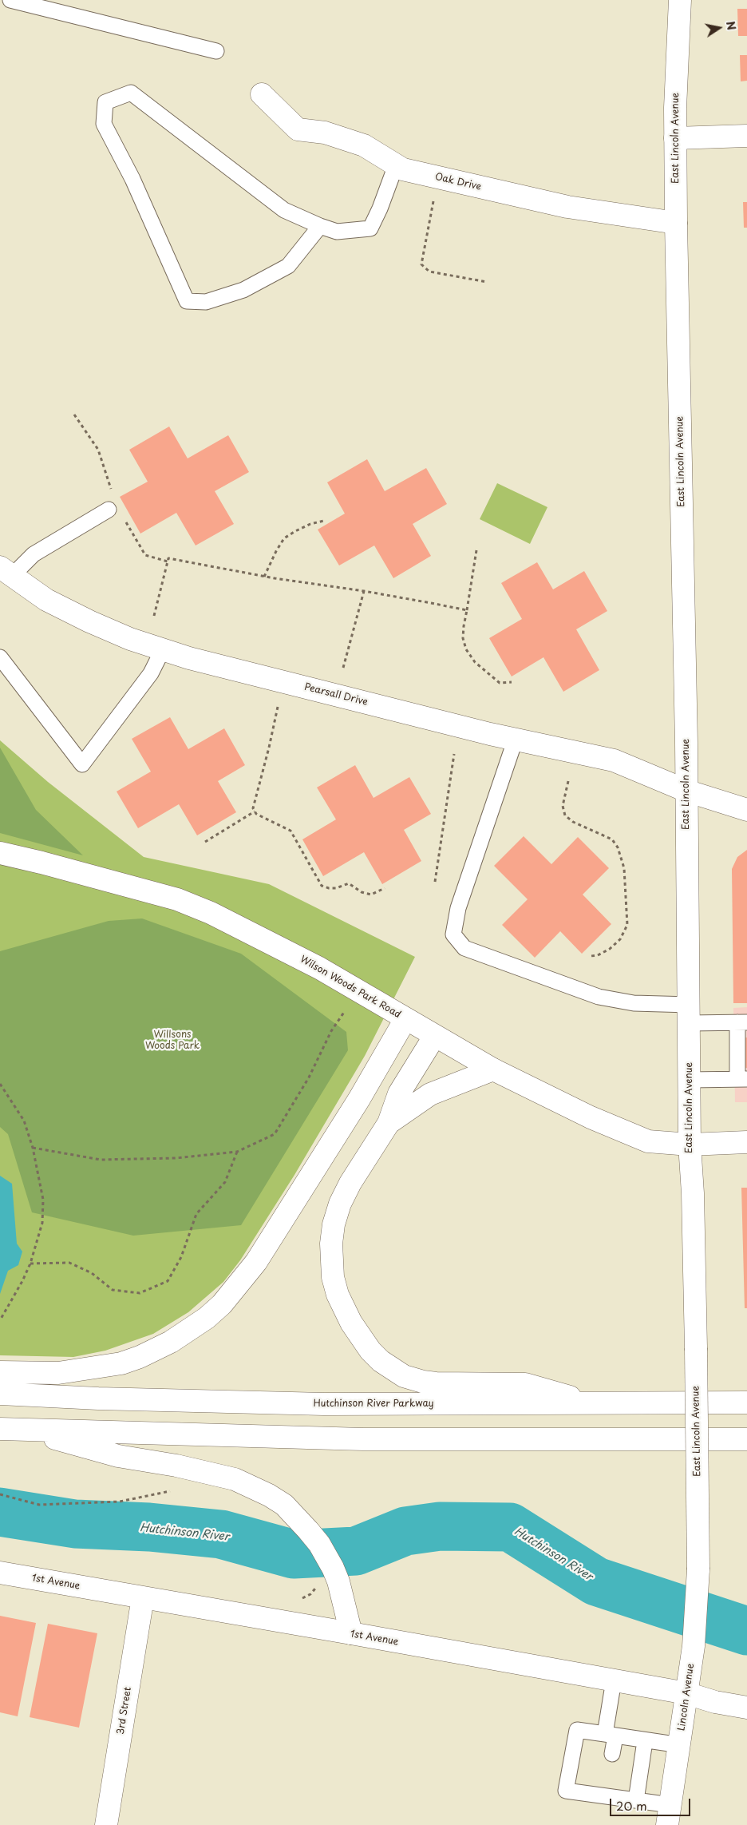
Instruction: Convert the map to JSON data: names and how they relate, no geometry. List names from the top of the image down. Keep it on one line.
{"streets":{"main road":["East Lincoln Avenue","Oak Drive","Pearsall Drive","Wilson Woods Park Road","Hutchinson River Parkway","1st Avenue","Lincoln Avenue","3rd Street"]},"crossings":[["East Lincoln Avenue","Oak Drive"],["East Lincoln Avenue","Pearsall Drive"],["East Lincoln Avenue","Wilson Woods Park Road"],["East Lincoln Avenue","Lincoln Avenue"],["1st Avenue","Lincoln Avenue"],["1st Avenue","3rd Street"]],"water":["Hutchinson River"],"parks":["Willsons Woods Park"],"scale_bar":"20 m","north":"right"}
